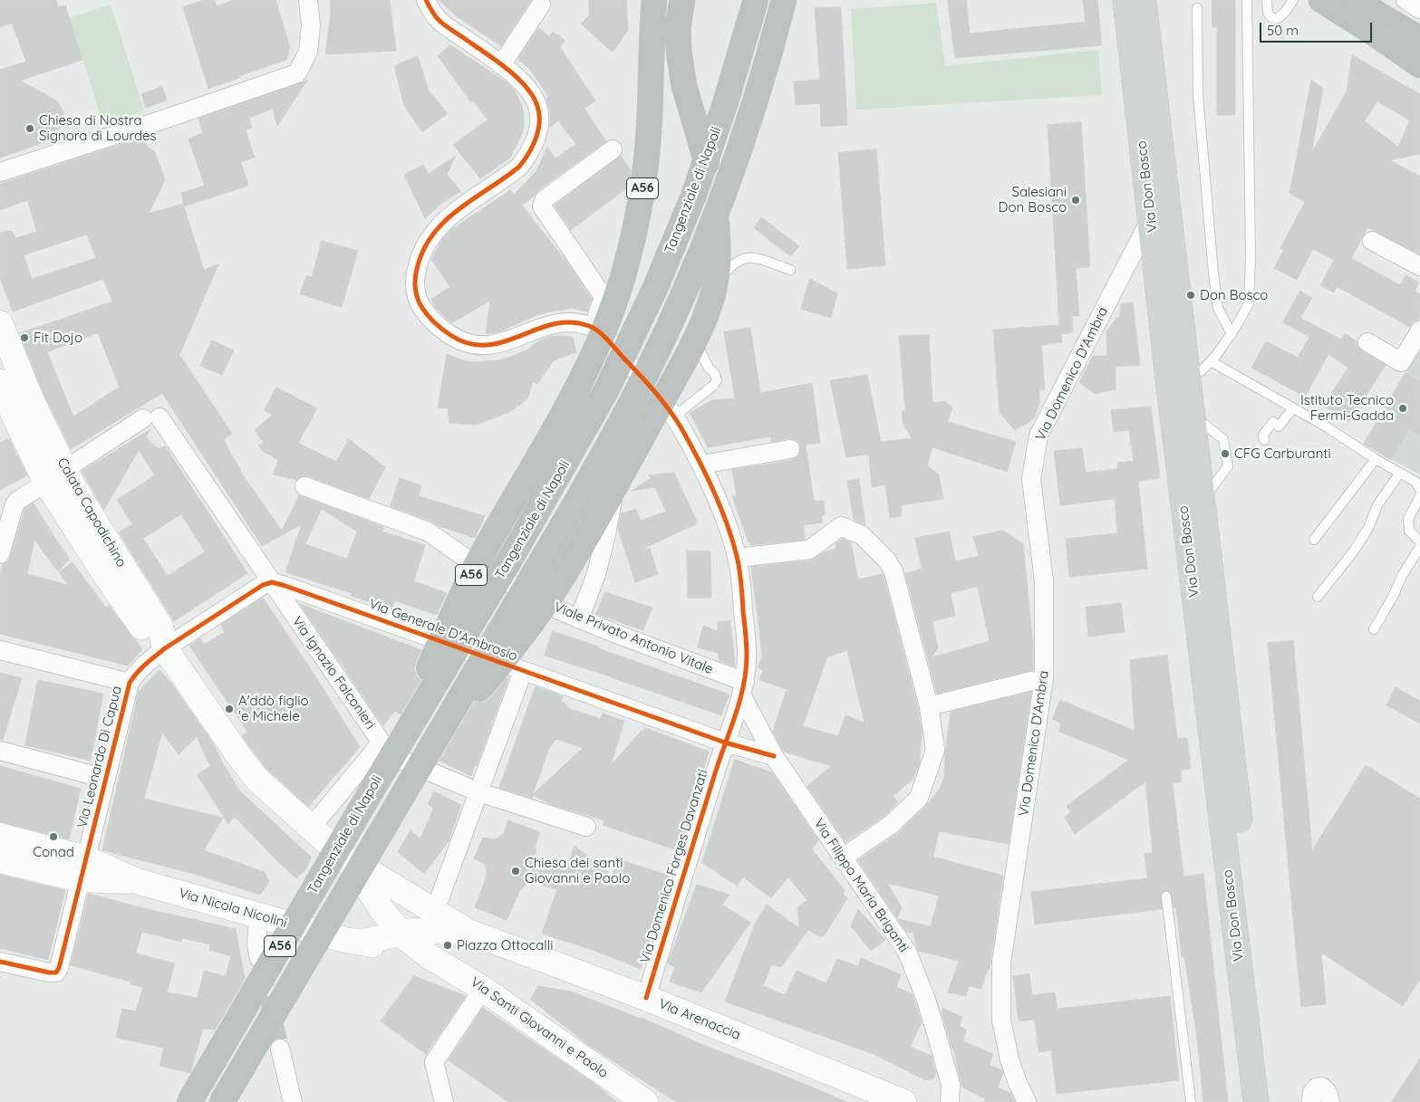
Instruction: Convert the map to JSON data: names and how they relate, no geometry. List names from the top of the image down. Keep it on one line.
{"streets":{"highway":["A56","Tangenziale di Napoli"],"main road":["Via Don Bosco","Calata Capodichino","Via Nicola Nicolini","Via Arenaccia","Via Santi Giovanni e Paolo"],"street":["Via Domenico D'Ambra","Via Generale D'Ambrosio","Viale Privato Antonio Vitale","Via Ignazio Falconieri","Via Leonardo Di Capua","Via Domenico Forges Davanzati","Via Filippo Maria Briganti"]},"crossings":[["Via Don Bosco","Via Domenico D'Ambra"],["A56","Tangenziale di Napoli"],["Calata Capodichino","Via Ignazio Falconieri"],["Calata Capodichino","Via Leonardo Di Capua"],["Calata Capodichino","Via Nicola Nicolini"],["Calata Capodichino","Via Arenaccia"],["Calata Capodichino","Via Santi Giovanni e Paolo"],["Via Generale D'Ambrosio","Via Ignazio Falconieri"],["Via Generale D'Ambrosio","Via Domenico Forges Davanzati"],["Viale Privato Antonio Vitale","Via Filippo Maria Briganti"],["Via Leonardo Di Capua","Via Nicola Nicolini"],["Via Domenico Forges Davanzati","Via Arenaccia"],["Via Nicola Nicolini","Via Arenaccia"],["Via Nicola Nicolini","Via Santi Giovanni e Paolo"]],"places":["Chiesa di Nostra Signora di Lourdes","Salesiani Don Bosco","Don Bosco","Fit Dojo","Istituto Tecnico Fermi-Gadda","CFG Carburanti","A'ddò figlio 'e Michele","Conad","Chiesa dei santi Giovanni e Paolo","Piazza Ottocalli"],"scale_bar":"50 m"}
